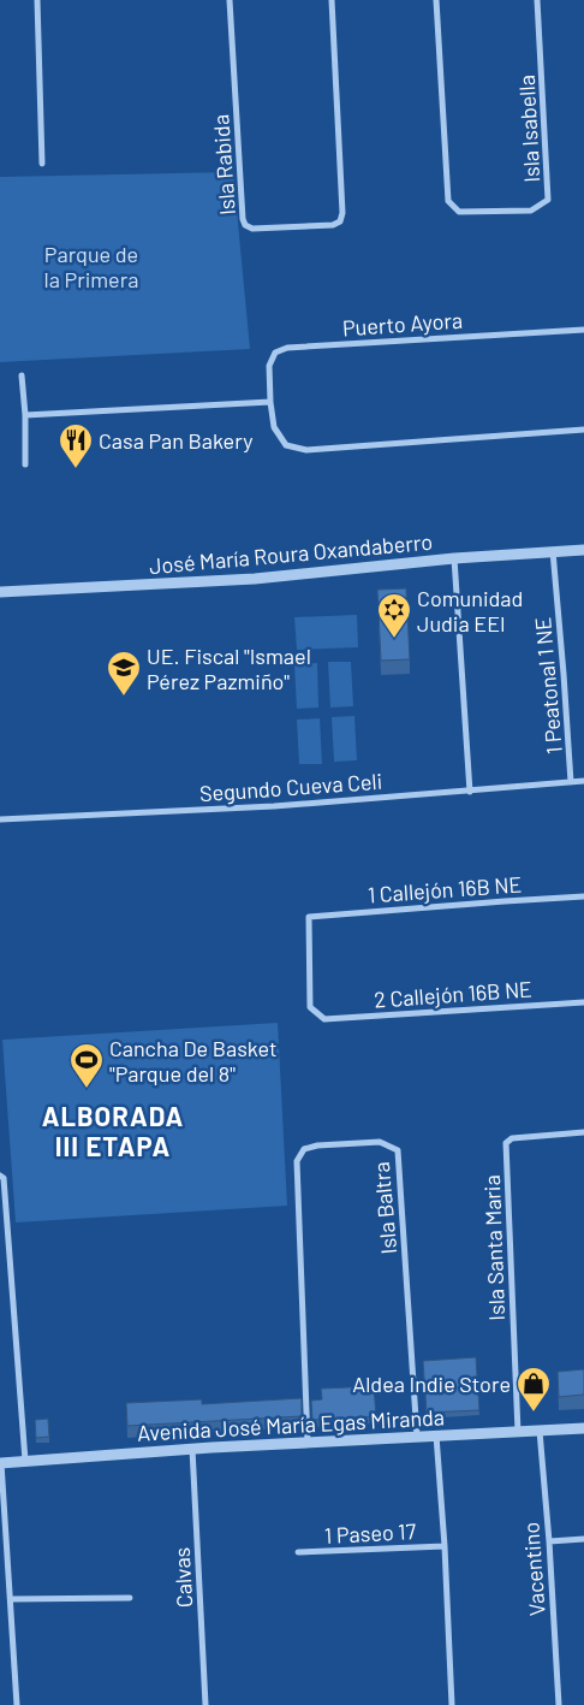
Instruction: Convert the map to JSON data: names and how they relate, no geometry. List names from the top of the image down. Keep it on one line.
{"streets":{"street":["Isla Isabella","Isla Rabida","Puerto Ayora","José María Roura Oxandaberro","1 Peatonal 1 NE","Segundo Cueva Celi","1 Callejón 16B NE","2 Callejón 16B NE","Isla Baltra","Isla Santa Maria","Avenida José María Egas Miranda","1 Paseo 17","Vacentino","Calvas"]},"crossings":[["José María Roura Oxandaberro","1 Peatonal 1 NE"],["1 Peatonal 1 NE","Segundo Cueva Celi"],["1 Callejón 16B NE","2 Callejón 16B NE"],["Isla Baltra","Avenida José María Egas Miranda"],["Isla Santa Maria","Avenida José María Egas Miranda"],["Avenida José María Egas Miranda","Vacentino"],["Avenida José María Egas Miranda","Calvas"]],"districts":["ALBORADA III ETAPA"],"parks":["Parque de la Primera"],"places":{"restaurant":["Casa Pan Bakery"],"synagogue":["Comunidad Judia EEI"],"school or university":["UE. Fiscal \"Ismael Pérez Pazmiño\""],"sports":["Cancha De Basket \"Parque del 8\""],"shop":["Aldea Indie Store"]}}
